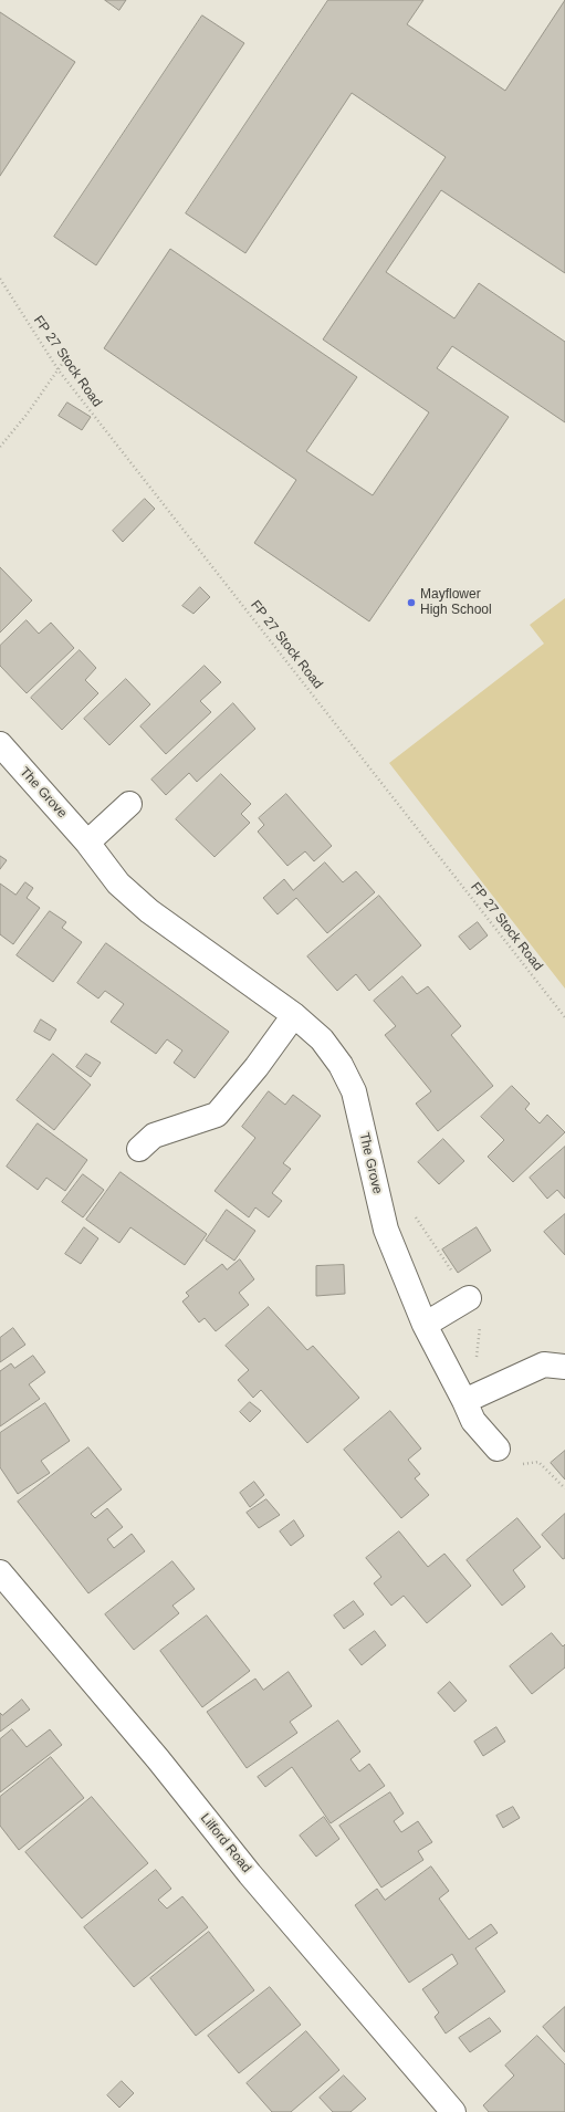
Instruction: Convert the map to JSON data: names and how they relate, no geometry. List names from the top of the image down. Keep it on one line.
{"streets":{"street":["The Grove","Lilford Road"],"path":["FP 27 Stock Road"]},"places":["Mayflower High School"]}
